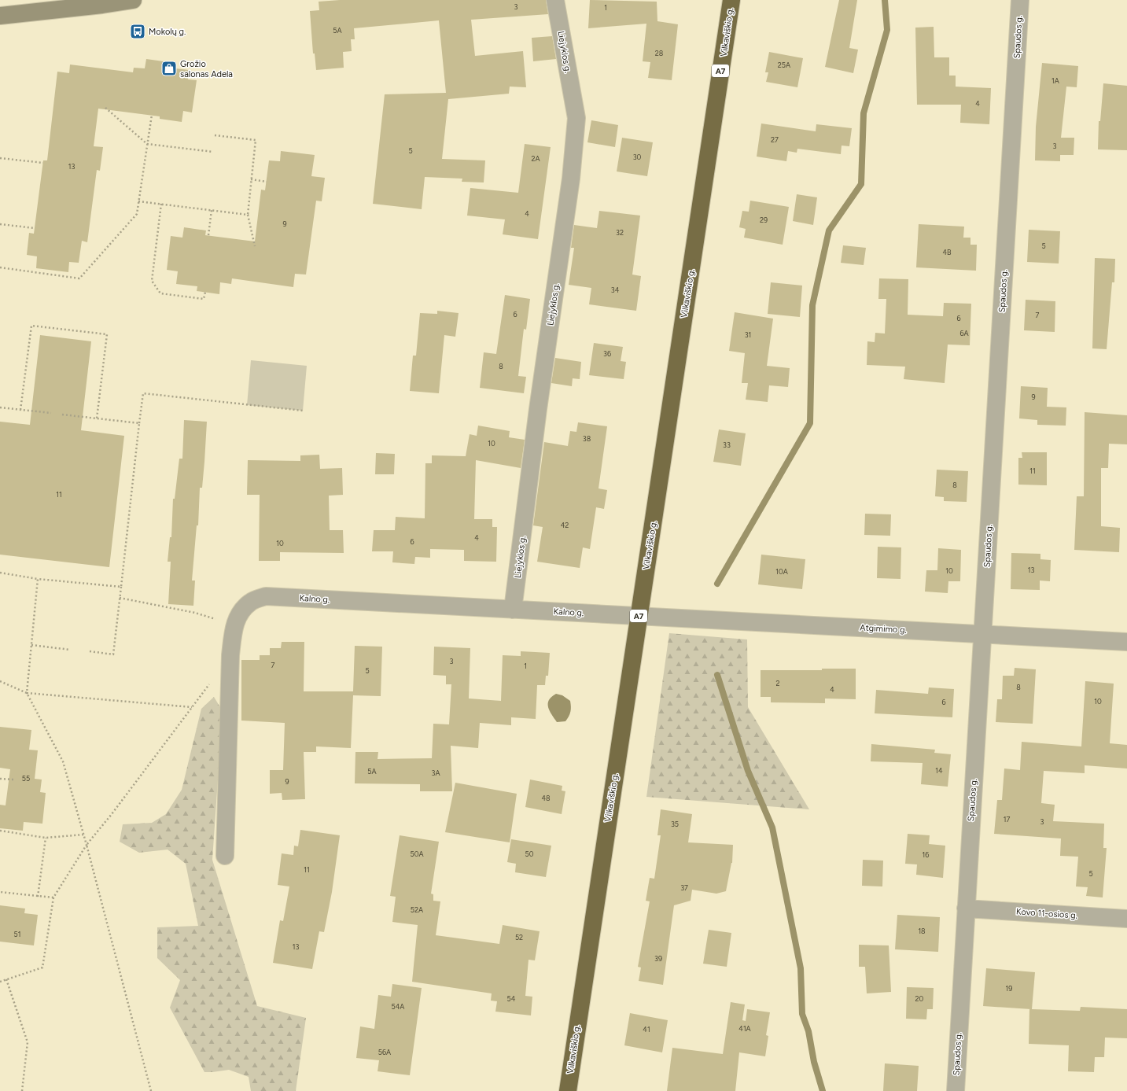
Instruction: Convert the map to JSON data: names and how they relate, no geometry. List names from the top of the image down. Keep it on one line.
{"streets":{"highway":["Vilkaviškio g.","A7"],"street":["Spaudos g.","Liejyklos g.","Kalno g.","Atgimimo g.","Kovo 11-osios g."]},"crossings":[["Vilkaviškio g.","Kalno g."],["Vilkaviškio g.","Atgimimo g."],["Spaudos g.","Atgimimo g."],["Spaudos g.","Kovo 11-osios g."],["Liejyklos g.","Kalno g."],["Kalno g.","Atgimimo g."]],"places":{"bus stop":["Mokolų g."],"shop":["Grožio salonas Adela"]},"house_numbers":["3","1","5A","28","25A","1A","4","27","3","5","30","2A","13","4","29","9","32","5","4B","34","6","7","6","6A","31","36","8","9","38","10","33","11","8","11","42","4","6","10","13","10","10A","3","7","1","5","2","8","4","10","6","14","5A","3A","55","9","48","17","3","35","50A","50","16","11","5","37","52A","18","51","52","13","39","19","54","20","54A","41A","41","56A"]}
